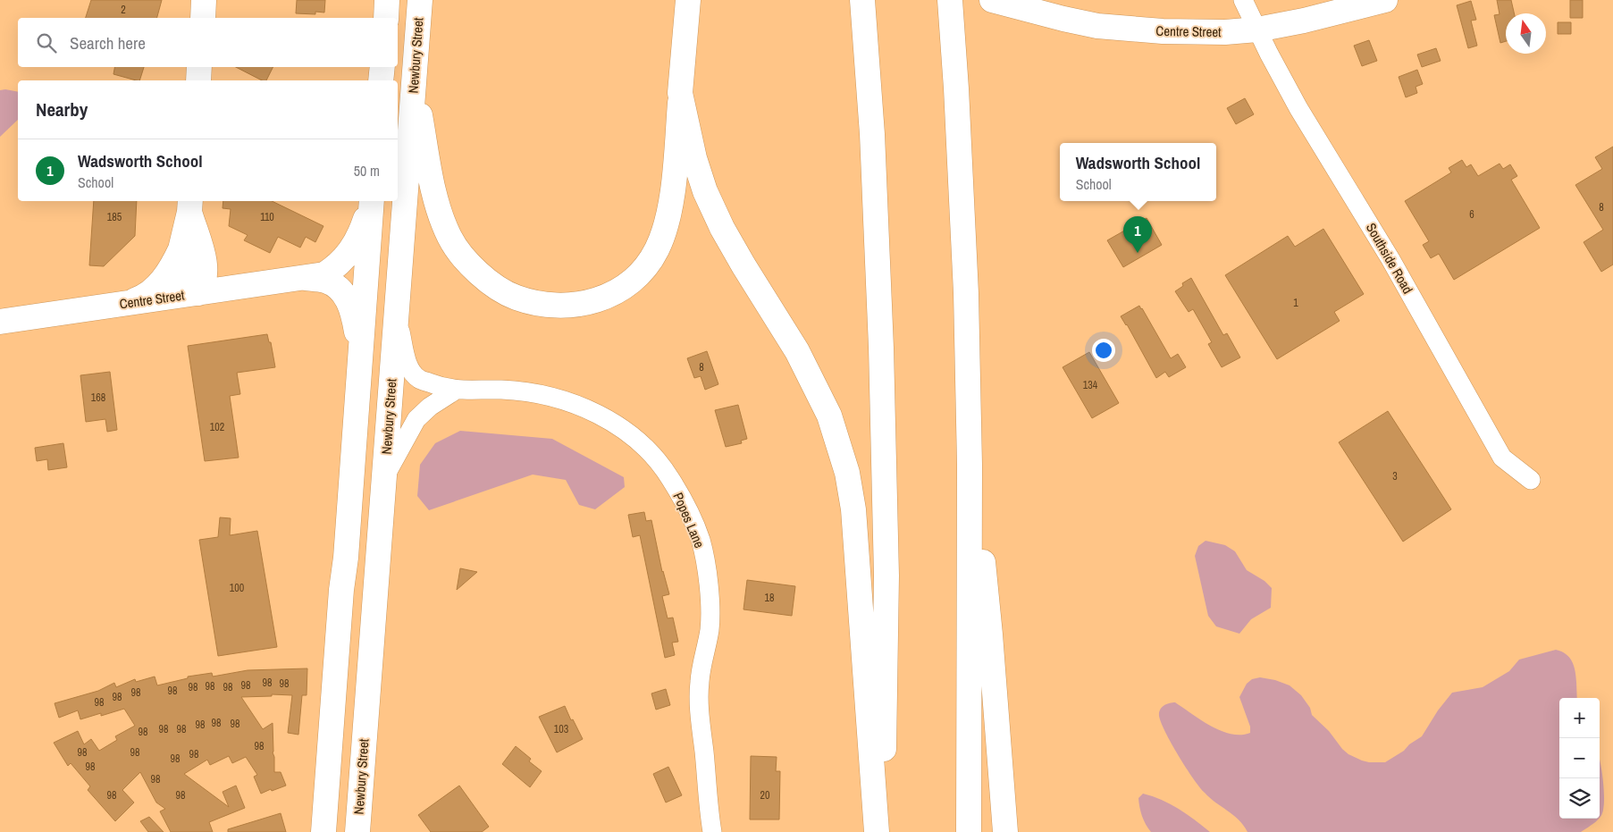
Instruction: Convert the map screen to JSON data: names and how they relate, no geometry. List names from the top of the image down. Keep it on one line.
{"streets":{"main road":["Centre Street","Newbury Street"],"street":["Southside Road","Popes Lane"]},"crossings":[["Centre Street","Southside Road"],["Newbury Street","Popes Lane"]],"house_numbers":["2","8","6","185","110","1","8","134","168","102","3","100","18","98","98","98","98","98","98","98","98","98","98","98","98","98","98","98","103","98","98","98","98","98","98","98","98","98","98","20"],"north":"top","page":{"search":"Search here","heading":"Nearby","list":[{"mark":"1","name":"Wadsworth School","note":"School","value":"50 m"}],"popup":["Wadsworth School","School"],"pins":"1","map_buttons":["+","−"]}}
